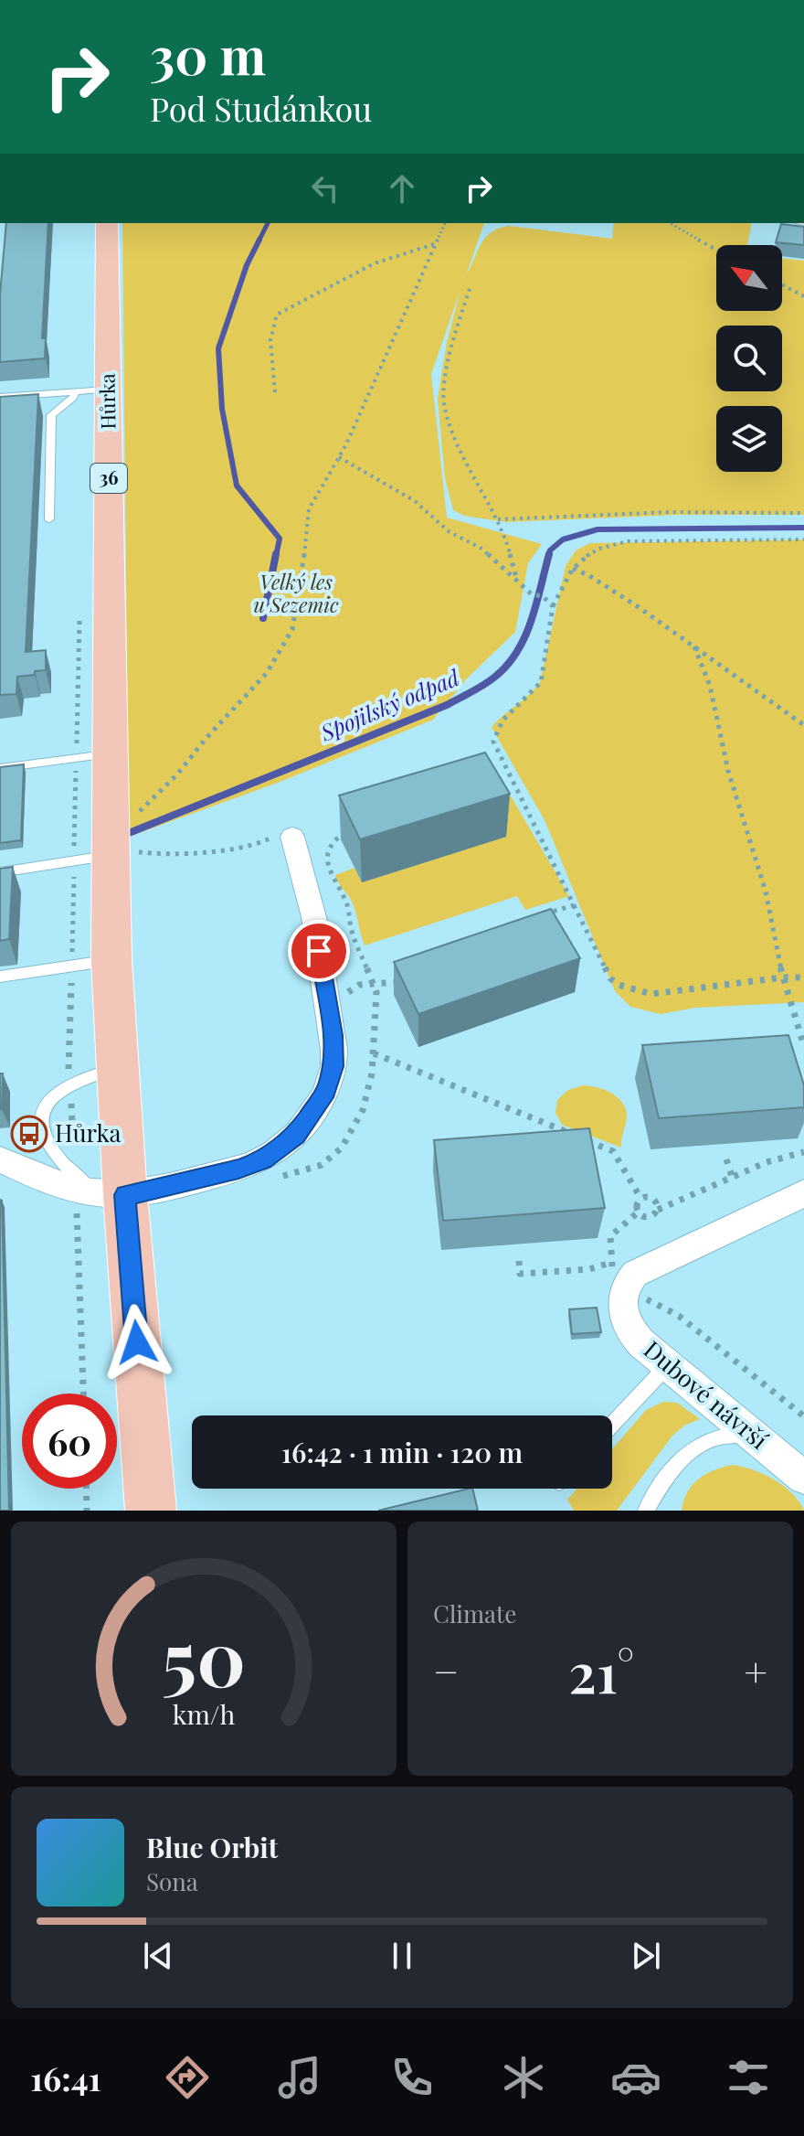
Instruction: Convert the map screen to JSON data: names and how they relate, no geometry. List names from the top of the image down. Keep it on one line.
{"streets":{"main road":["Hůrka","36"],"street":["Dubové návrší"]},"water":["Spojilský odpad"],"parks":["Velký les u Sezemic"],"places":{"bus stop":["Hůrka"]},"north":"top left","page":{"turn":["30 m","Pod Studánkou"],"limit":"60","trip":"16:42 · 1 min · 120 m","tile":"Climate","heat":["−","21°","+"],"song":["Blue Orbit","Sona"],"tabs":"16:41","gauge":["50","km/h"]}}
